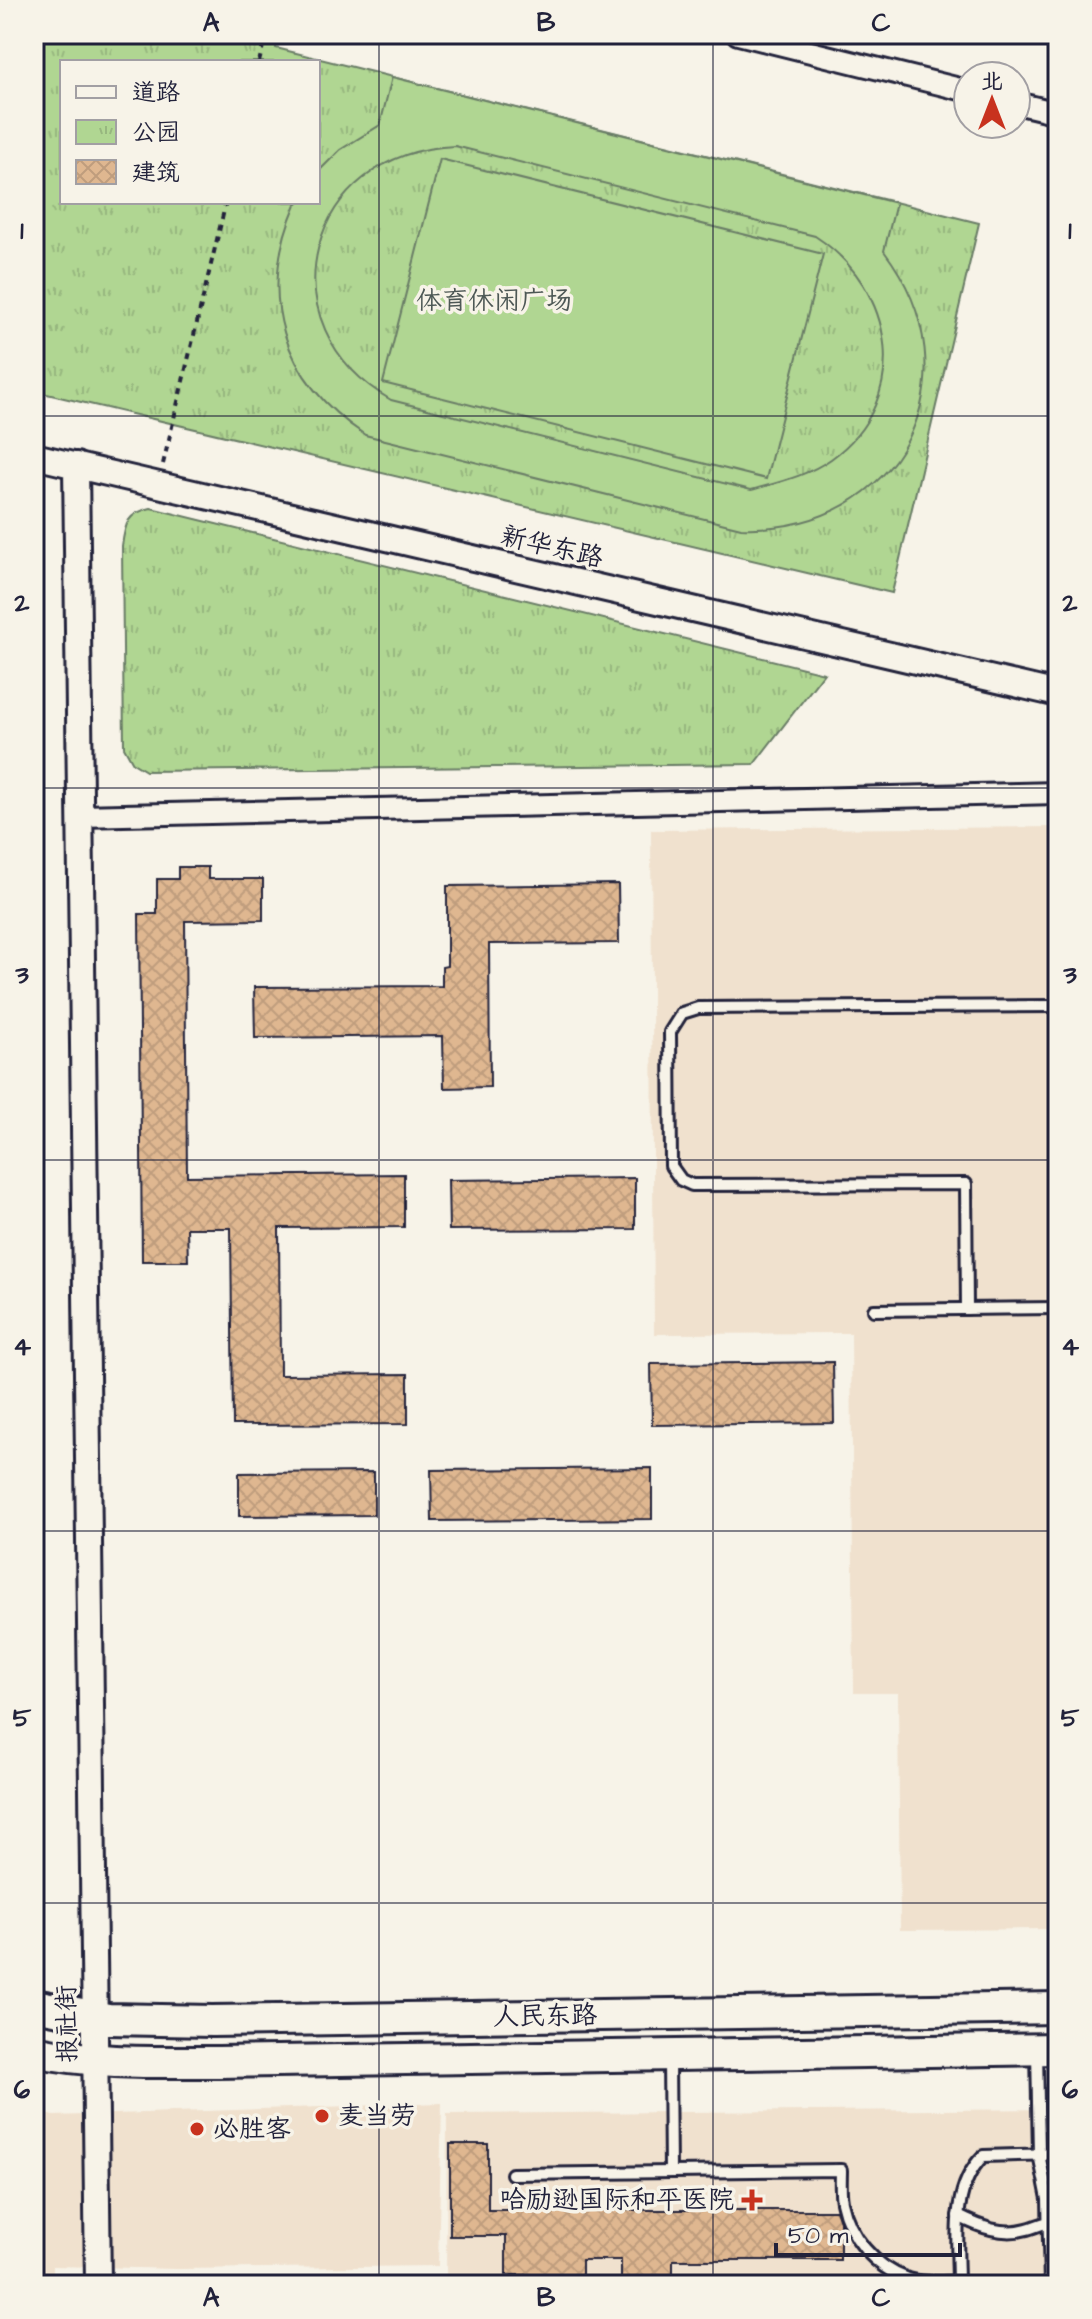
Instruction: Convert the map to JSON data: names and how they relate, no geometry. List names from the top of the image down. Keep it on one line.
{"streets":{"main road":["人民东路"],"street":["新华东路","报社街"]},"crossings":[["新华东路","报社街"],["人民东路","报社街"]],"parks":["体育休闲广场"],"places":{"other":["麦当劳","必胜客"],"health":["哈励逊国际和平医院"]},"legend":["道路","公园","建筑"],"scale_bar":"50 m","north":"top","grid":{"columns":["A","B","C"],"rows":["1","2","3","4","5","6"]}}
